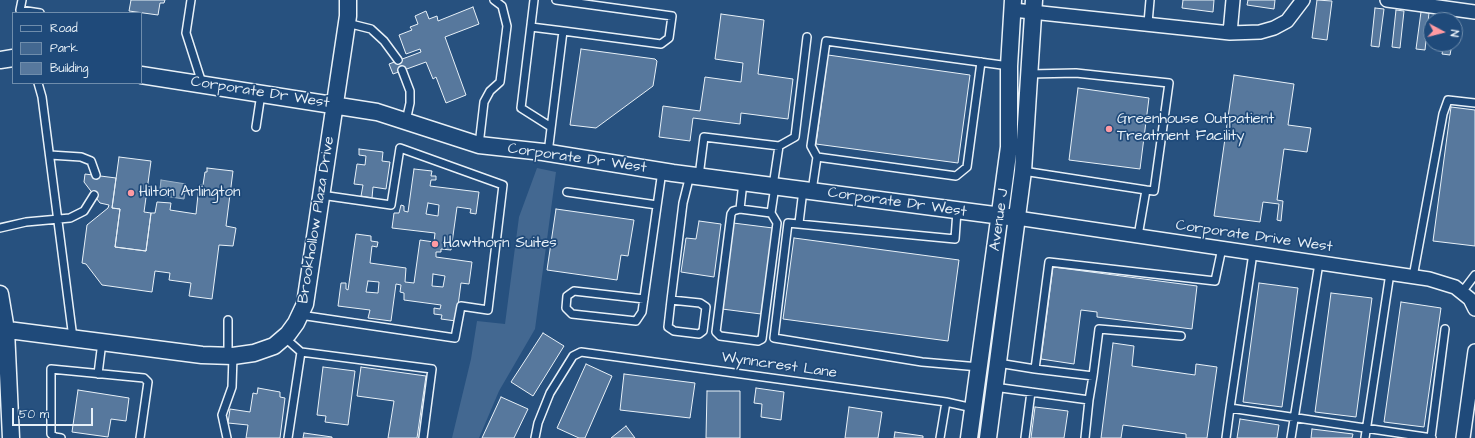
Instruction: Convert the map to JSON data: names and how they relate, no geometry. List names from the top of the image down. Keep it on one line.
{"streets":{"street":["Corporate Dr West","Brookhollow Plaza Drive","Avenue J","Corporate Drive West"],"lane":["Wynncrest Lane"]},"crossings":[["Corporate Dr West","Brookhollow Plaza Drive"],["Corporate Dr West","Avenue J"],["Corporate Dr West","Corporate Drive West"],["Avenue J","Corporate Drive West"],["Avenue J","Wynncrest Lane"]],"places":["Greenhouse Outpatient Treatment Facility","Hilton Arlington","Hawthorn Suites"],"legend":["Road","Park","Building"],"scale_bar":"50 m","north":"right"}
